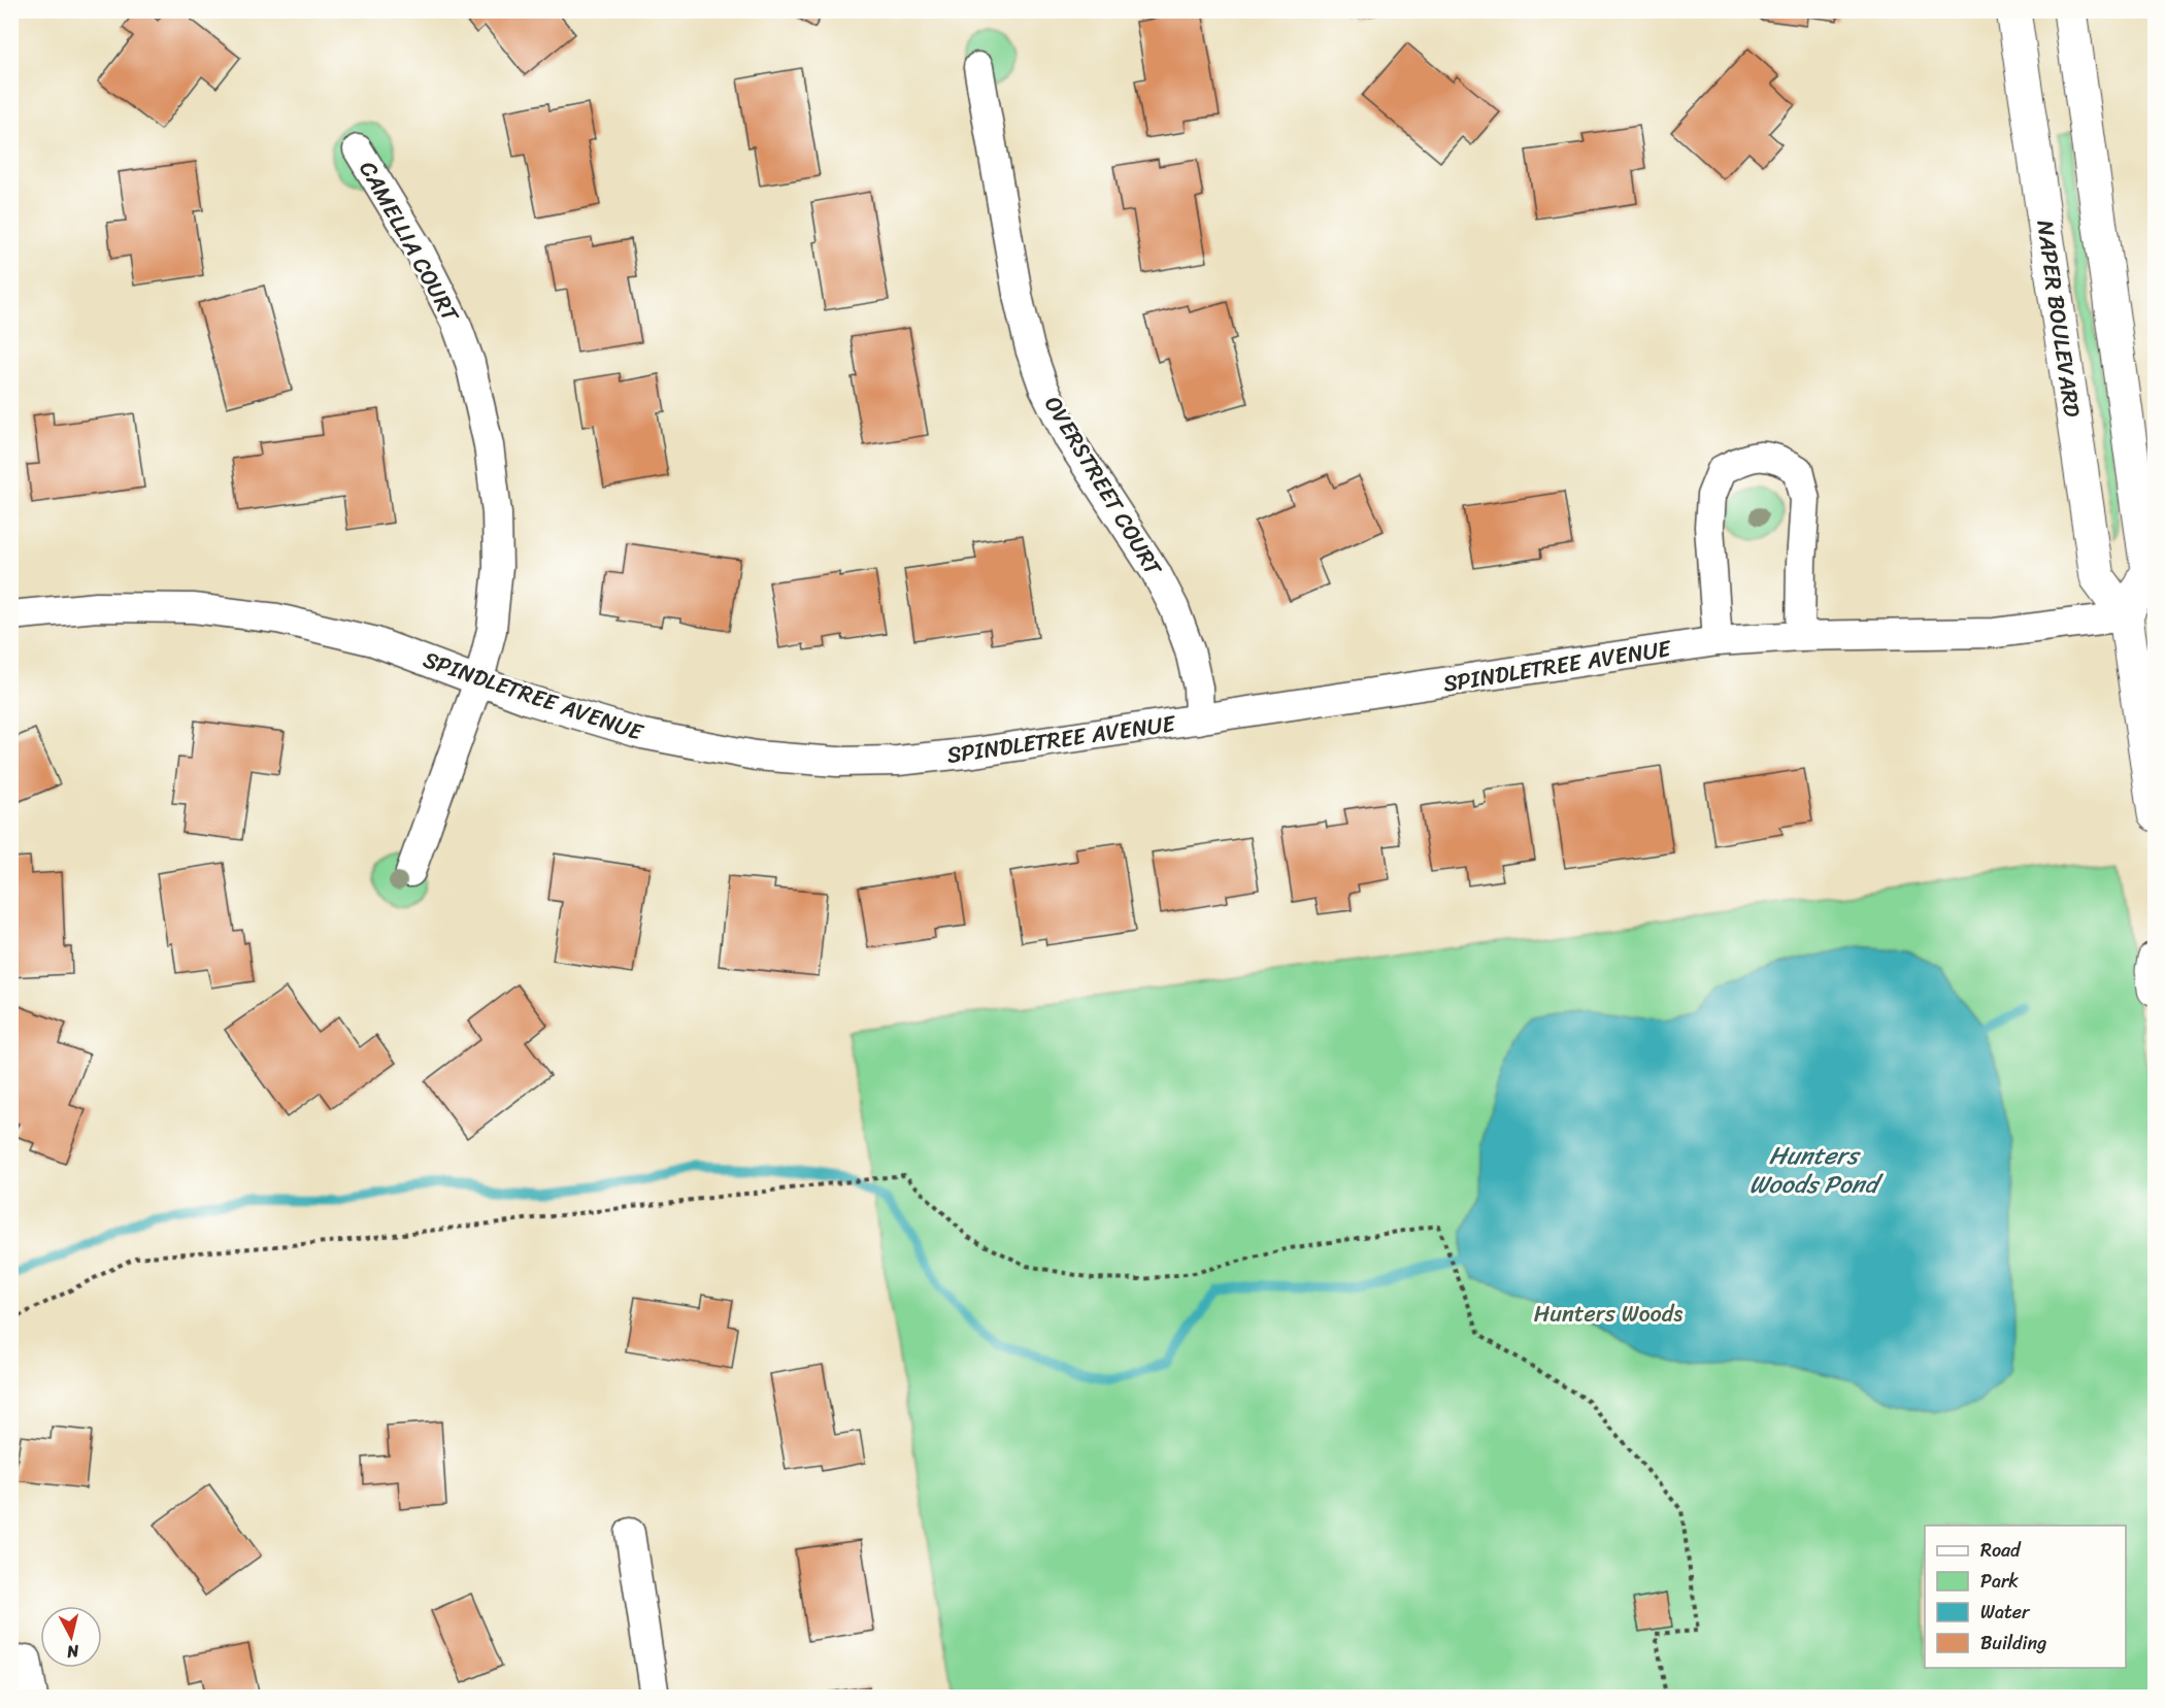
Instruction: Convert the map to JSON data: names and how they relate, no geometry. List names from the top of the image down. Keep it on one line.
{"streets":{"main road":["NAPER BOULEVARD"],"street":["CAMELLIA COURT","OVERSTREET COURT","SPINDLETREE AVENUE"]},"crossings":[["CAMELLIA COURT","SPINDLETREE AVENUE"],["NAPER BOULEVARD","SPINDLETREE AVENUE"],["OVERSTREET COURT","SPINDLETREE AVENUE"]],"water":["Hunters Woods Pond"],"parks":["Hunters Woods"],"legend":["Road","Park","Water","Building"],"north":"bottom"}
